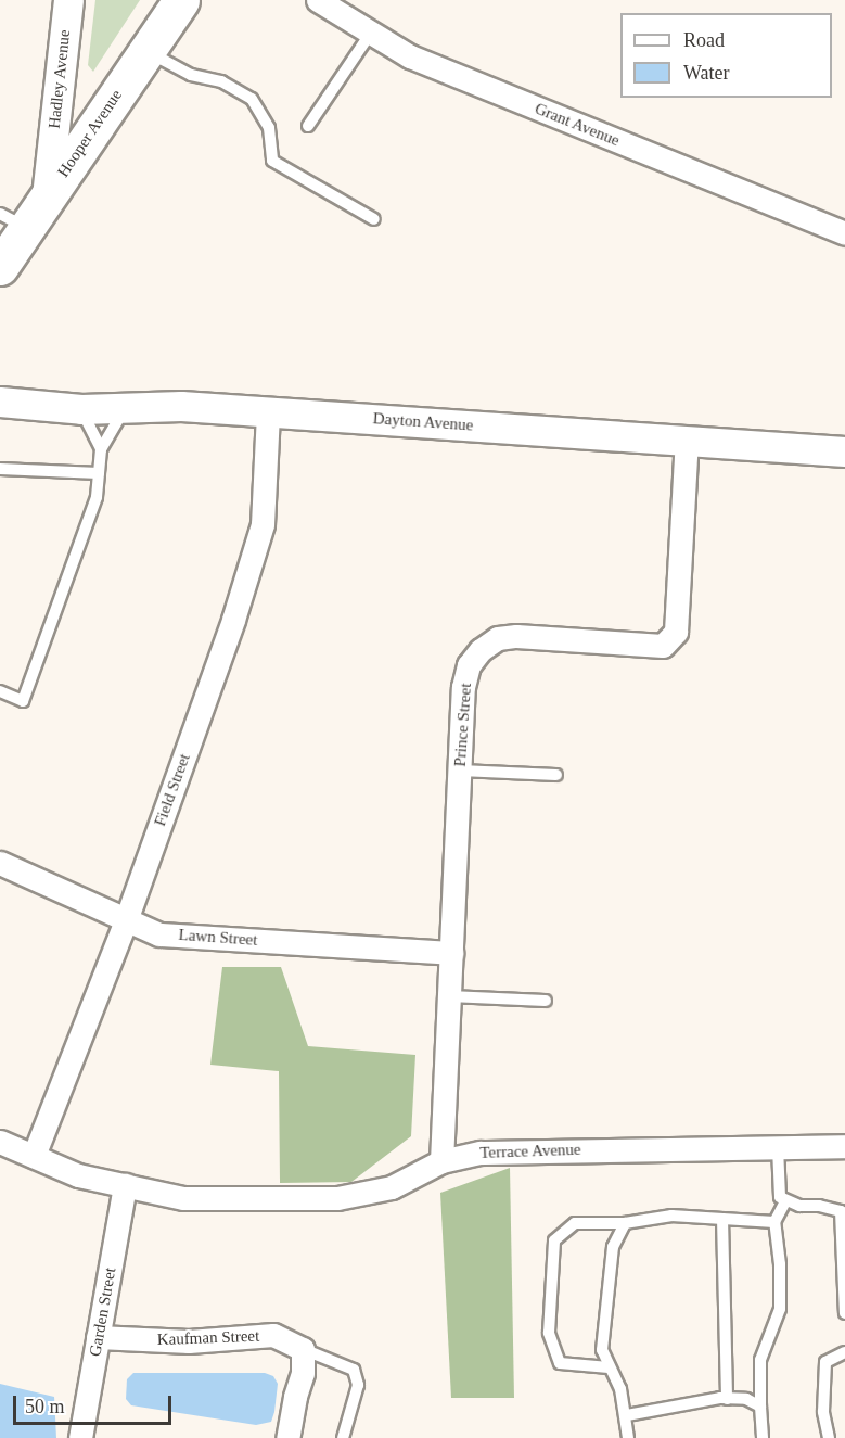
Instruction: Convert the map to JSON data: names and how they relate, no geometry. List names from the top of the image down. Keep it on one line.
{"streets":{"main road":["Hooper Avenue"],"street":["Hadley Avenue","Grant Avenue","Dayton Avenue","Prince Street","Field Street","Lawn Street","Terrace Avenue","Garden Street","Kaufman Street"]},"crossings":[["Hadley Avenue","Hooper Avenue"],["Dayton Avenue","Prince Street"],["Dayton Avenue","Field Street"],["Prince Street","Lawn Street"],["Prince Street","Terrace Avenue"],["Field Street","Lawn Street"],["Field Street","Terrace Avenue"],["Terrace Avenue","Garden Street"],["Garden Street","Kaufman Street"]],"legend":["Road","Water"],"scale_bar":"50 m"}
